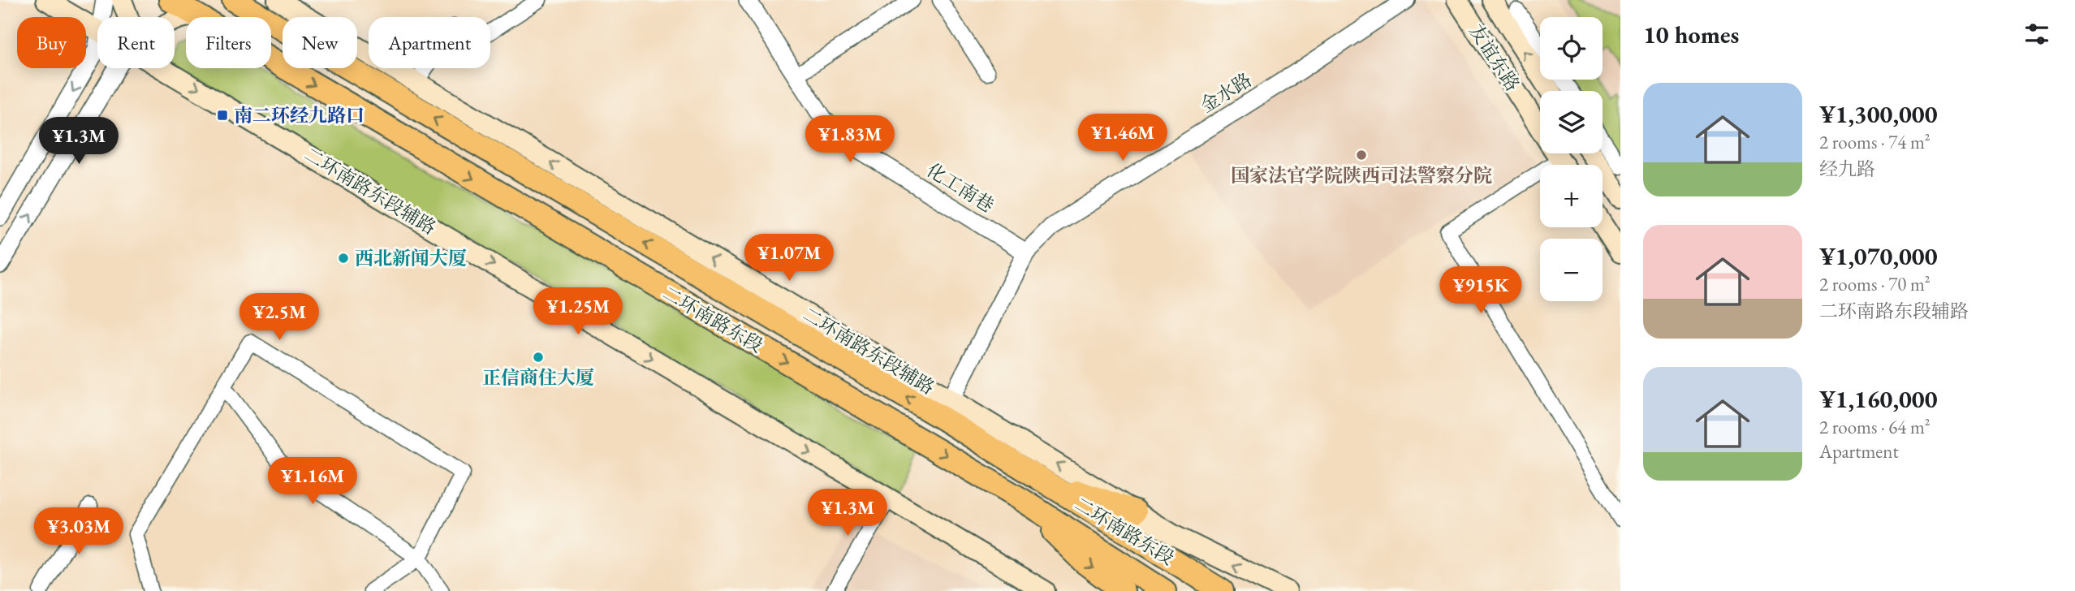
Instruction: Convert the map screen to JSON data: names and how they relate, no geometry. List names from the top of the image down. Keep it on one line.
{"streets":{"highway":["二环南路东段"],"main road":["友谊东路","二环南路东段辅路"],"street":["金水路","化工南巷"]},"crossings":[["金水路","化工南巷"],["金水路","二环南路东段辅路"],["金水路","二环南路东段"],["二环南路东段辅路","二环南路东段"]],"places":{"transit":["南二环经九路口"],"other":["国家法官学院陕西司法警察分院","西北新闻大厦","正信商住大厦"]},"page":{"heading":"10 homes","map_buttons":["+","−"],"chip":["Buy","Rent","Filters","New","Apartment"],"list":[{"name":"¥1,300,000","note":"2 rooms · 74 m² · 经九路"},{"name":"¥1,070,000","note":"2 rooms · 70 m² · 二环南路东段辅路"},{"name":"¥1,160,000","note":"2 rooms · 64 m² · Apartment"}],"price":["¥1.46M","¥1.83M","¥1.3M","¥1.07M","¥915K","¥1.25M","¥2.5M","¥1.16M","¥1.3M","¥3.03M"]}}
